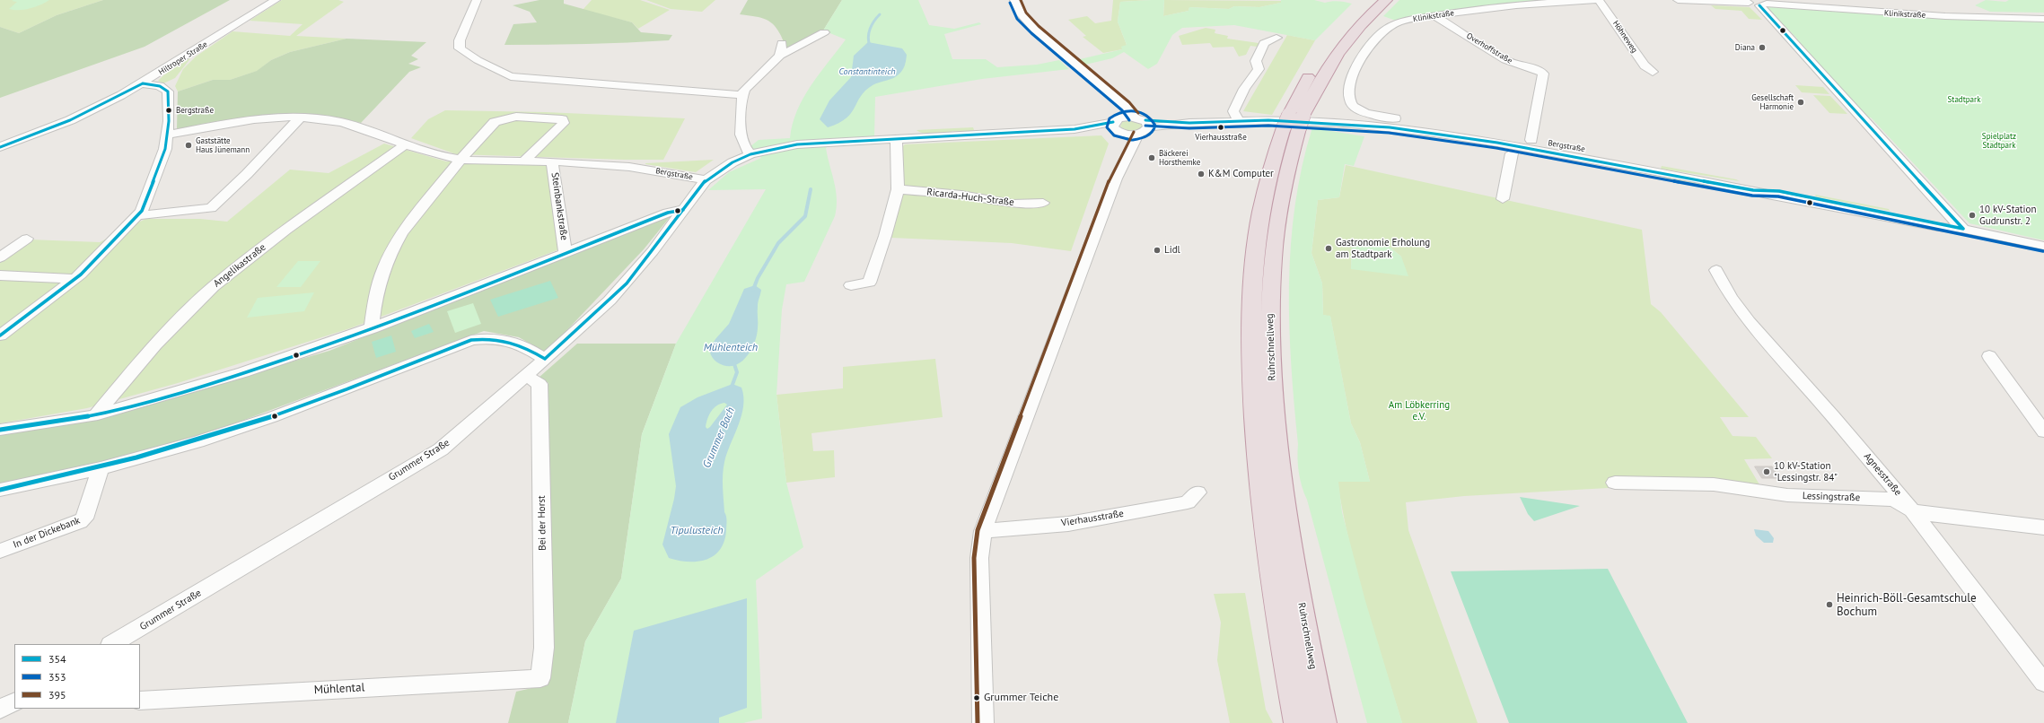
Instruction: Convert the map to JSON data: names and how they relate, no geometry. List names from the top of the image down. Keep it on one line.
{"streets":{"highway":["Ruhrschnellweg"],"street":["Klinikstraße","Höhneweg","Overhoffstraße","Hiltroper Straße","Bergstraße","Ricarda-Huch-Straße","Steinbankstraße","Angelikastraße","Grummer Straße","Agnesstraße","Lessingstraße","Vierhausstraße","Bei der Horst","In der Dickebank","Mühlental"]},"crossings":[["Klinikstraße","Höhneweg"],["Klinikstraße","Overhoffstraße"],["Klinikstraße","Bergstraße"],["Overhoffstraße","Bergstraße"],["Hiltroper Straße","Bergstraße"],["Bergstraße","Steinbankstraße"],["Bergstraße","Angelikastraße"],["Bergstraße","Grummer Straße"],["Grummer Straße","Bei der Horst"],["Agnesstraße","Lessingstraße"],["Bei der Horst","Mühlental"]],"water":["Constantinteich","Mühlenteich","Grummer Bach","Tipulusteich"],"parks":["Stadtpark","Spielplatz Stadtpark","Am Löbkerring e.V."],"places":["Diana","Gesellschaft Harmonie","Bergstraße","Vierhausstraße","Gaststätte Haus Jünemann","Bäckerei Horsthemke","K&M Computer","10 kV-Station Gudrunstr. 2","Gastronomie Erholung am Stadtpark","Lidl","10 kV-Station \"Lessingstr. 84\"","Heinrich-Böll-Gesamtschule Bochum","Grummer Teiche"],"lines":["transit line 395","transit line 353","transit line 354"],"legend":["354","353","395"]}
